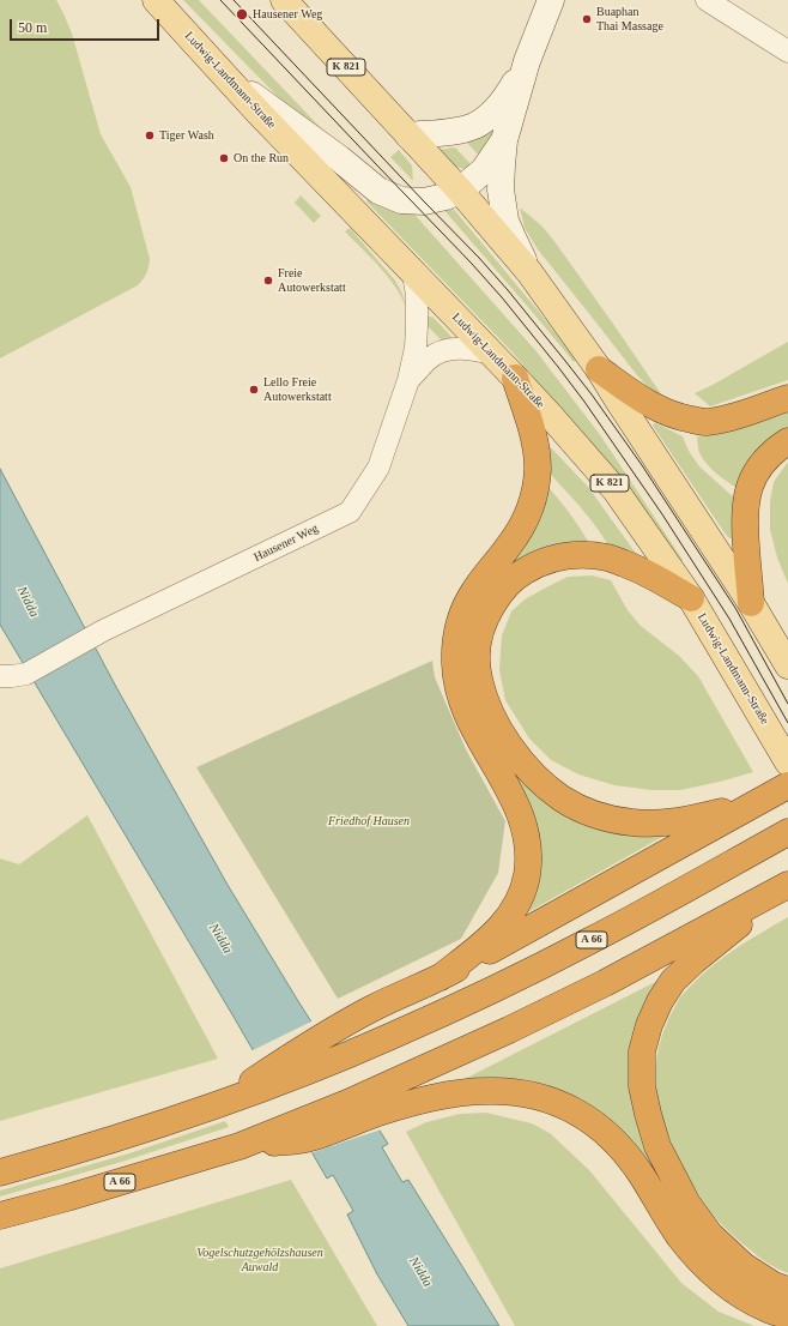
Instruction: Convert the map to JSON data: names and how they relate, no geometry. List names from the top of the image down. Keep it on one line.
{"streets":{"highway":["A 66"],"main road":["K 821","Ludwig-Landmann-Straße"],"street":["Hausener Weg"]},"crossings":[["Ludwig-Landmann-Straße","Hausener Weg"]],"water":["Nidda"],"parks":["Friedhof Hausen","Vogelschutzgehölzshausen Auwald"],"places":["Hausener Weg","Buaphan Thai Massage","Tiger Wash","On the Run","Freie Autowerkstatt","Lello Freie Autowerkstatt"],"scale_bar":"50 m"}
